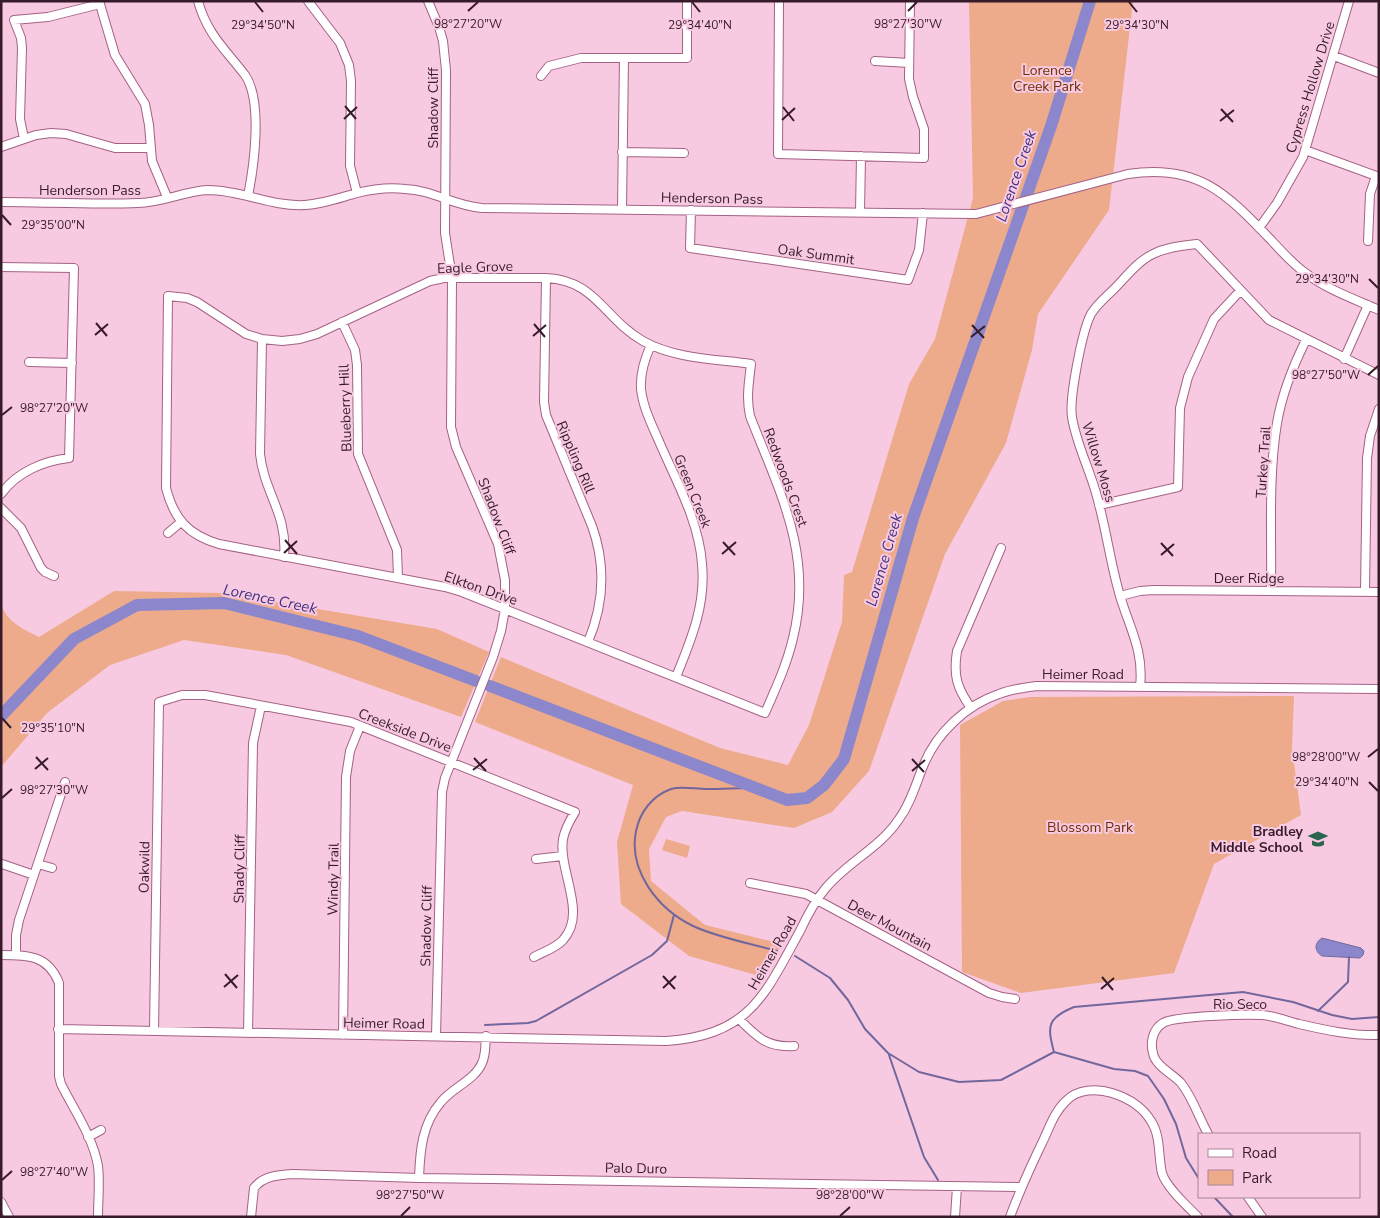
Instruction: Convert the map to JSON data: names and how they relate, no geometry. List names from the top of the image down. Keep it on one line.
{"streets":{"street":["Cypress Hollow Drive","Shadow Cliff","Henderson Pass","Oak Summit","Eagle Grove","Blueberry Hill","Rippling Rill","Willow Moss","Turkey Trail","Redwoods Crest","Green Creek","Deer Ridge","Elkton Drive","Heimer Road","Creekside Drive","Oakwild","Shady Cliff","Windy Trail","Deer Mountain","Rio Seco","Palo Duro"]},"crossings":[["Cypress Hollow Drive","Henderson Pass"],["Shadow Cliff","Henderson Pass"],["Shadow Cliff","Eagle Grove"],["Shadow Cliff","Elkton Drive"],["Shadow Cliff","Heimer Road"],["Shadow Cliff","Creekside Drive"],["Henderson Pass","Oak Summit"],["Eagle Grove","Blueberry Hill"],["Eagle Grove","Rippling Rill"],["Eagle Grove","Redwoods Crest"],["Eagle Grove","Green Creek"],["Eagle Grove","Elkton Drive"],["Blueberry Hill","Elkton Drive"],["Rippling Rill","Elkton Drive"],["Willow Moss","Deer Ridge"],["Willow Moss","Heimer Road"],["Turkey Trail","Deer Ridge"],["Redwoods Crest","Elkton Drive"],["Green Creek","Elkton Drive"],["Heimer Road","Oakwild"],["Heimer Road","Shady Cliff"],["Heimer Road","Windy Trail"],["Heimer Road","Deer Mountain"],["Creekside Drive","Oakwild"],["Creekside Drive","Shady Cliff"],["Creekside Drive","Windy Trail"]],"water":["Lorence Creek"],"parks":["Lorence Creek Park","Blossom Park"],"places":{"school or university":["Bradley Middle School"]},"legend":["Road","Park"],"coordinates":["98°27'20\"W","98°27'30\"W","29°34'40\"N","29°34'30\"N","29°34'50\"N","29°35'00\"N","98°27'50\"W","29°35'10\"N","98°28'00\"W","98°27'40\"W"]}
